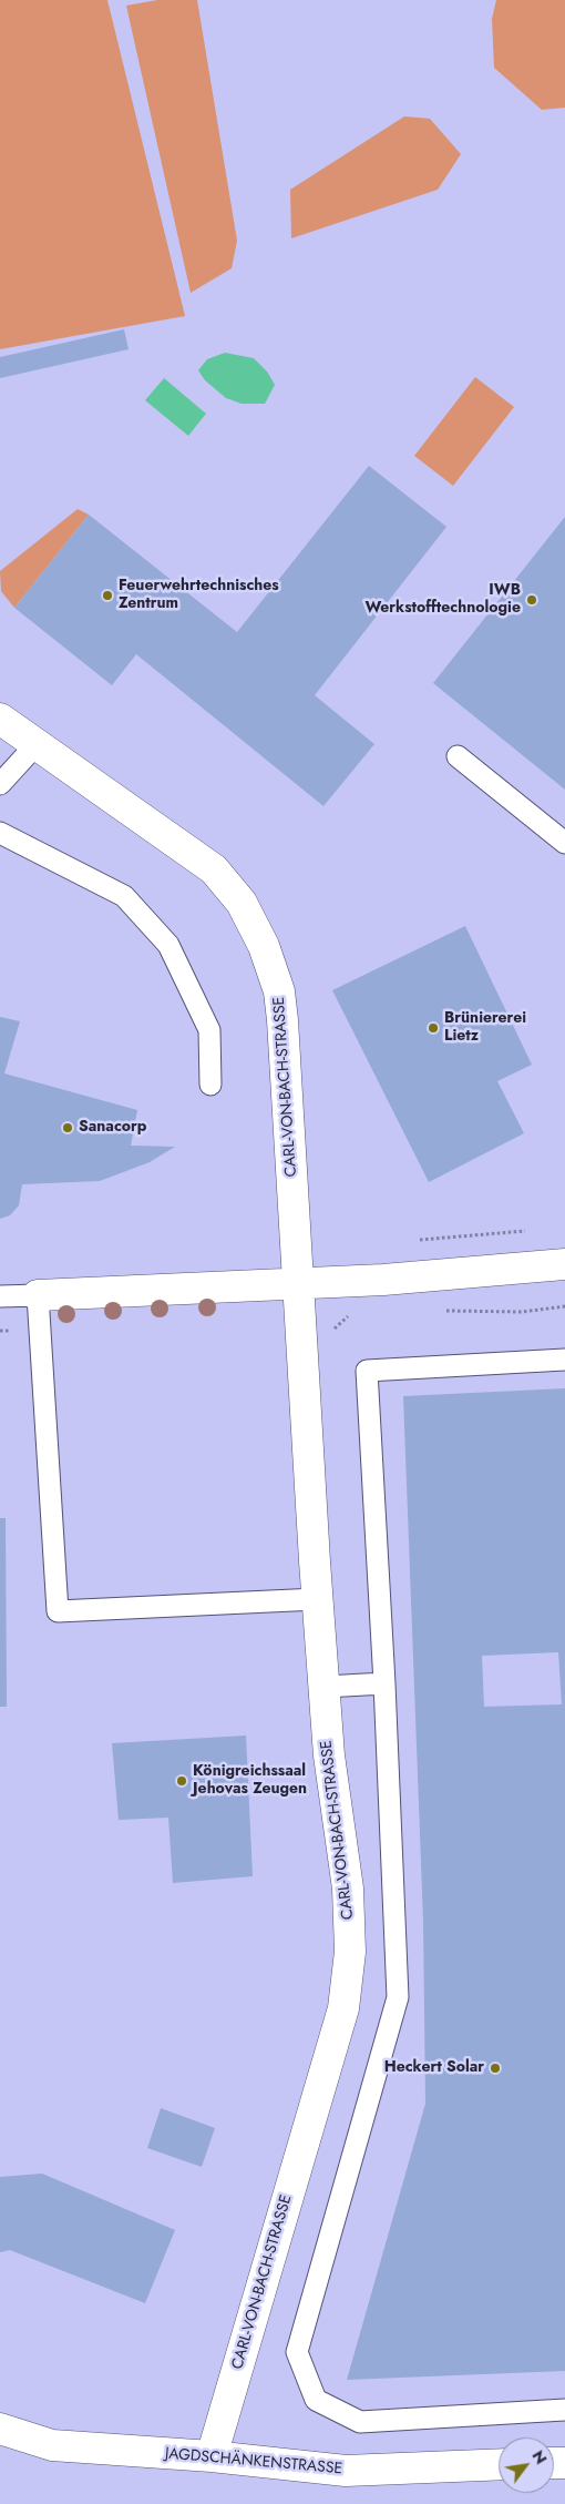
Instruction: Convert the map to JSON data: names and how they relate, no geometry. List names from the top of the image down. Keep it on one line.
{"streets":{"street":["CARL-VON-BACH-STRASSE","JAGDSCHÄNKENSTRASSE"]},"crossings":[["CARL-VON-BACH-STRASSE","JAGDSCHÄNKENSTRASSE"]],"places":["Feuerwehrtechnisches Zentrum","IWB Werkstofftechnologie","Brüniererei Lietz","Sanacorp","Königreichssaal Jehovas Zeugen","Heckert Solar"],"north":"top right"}
